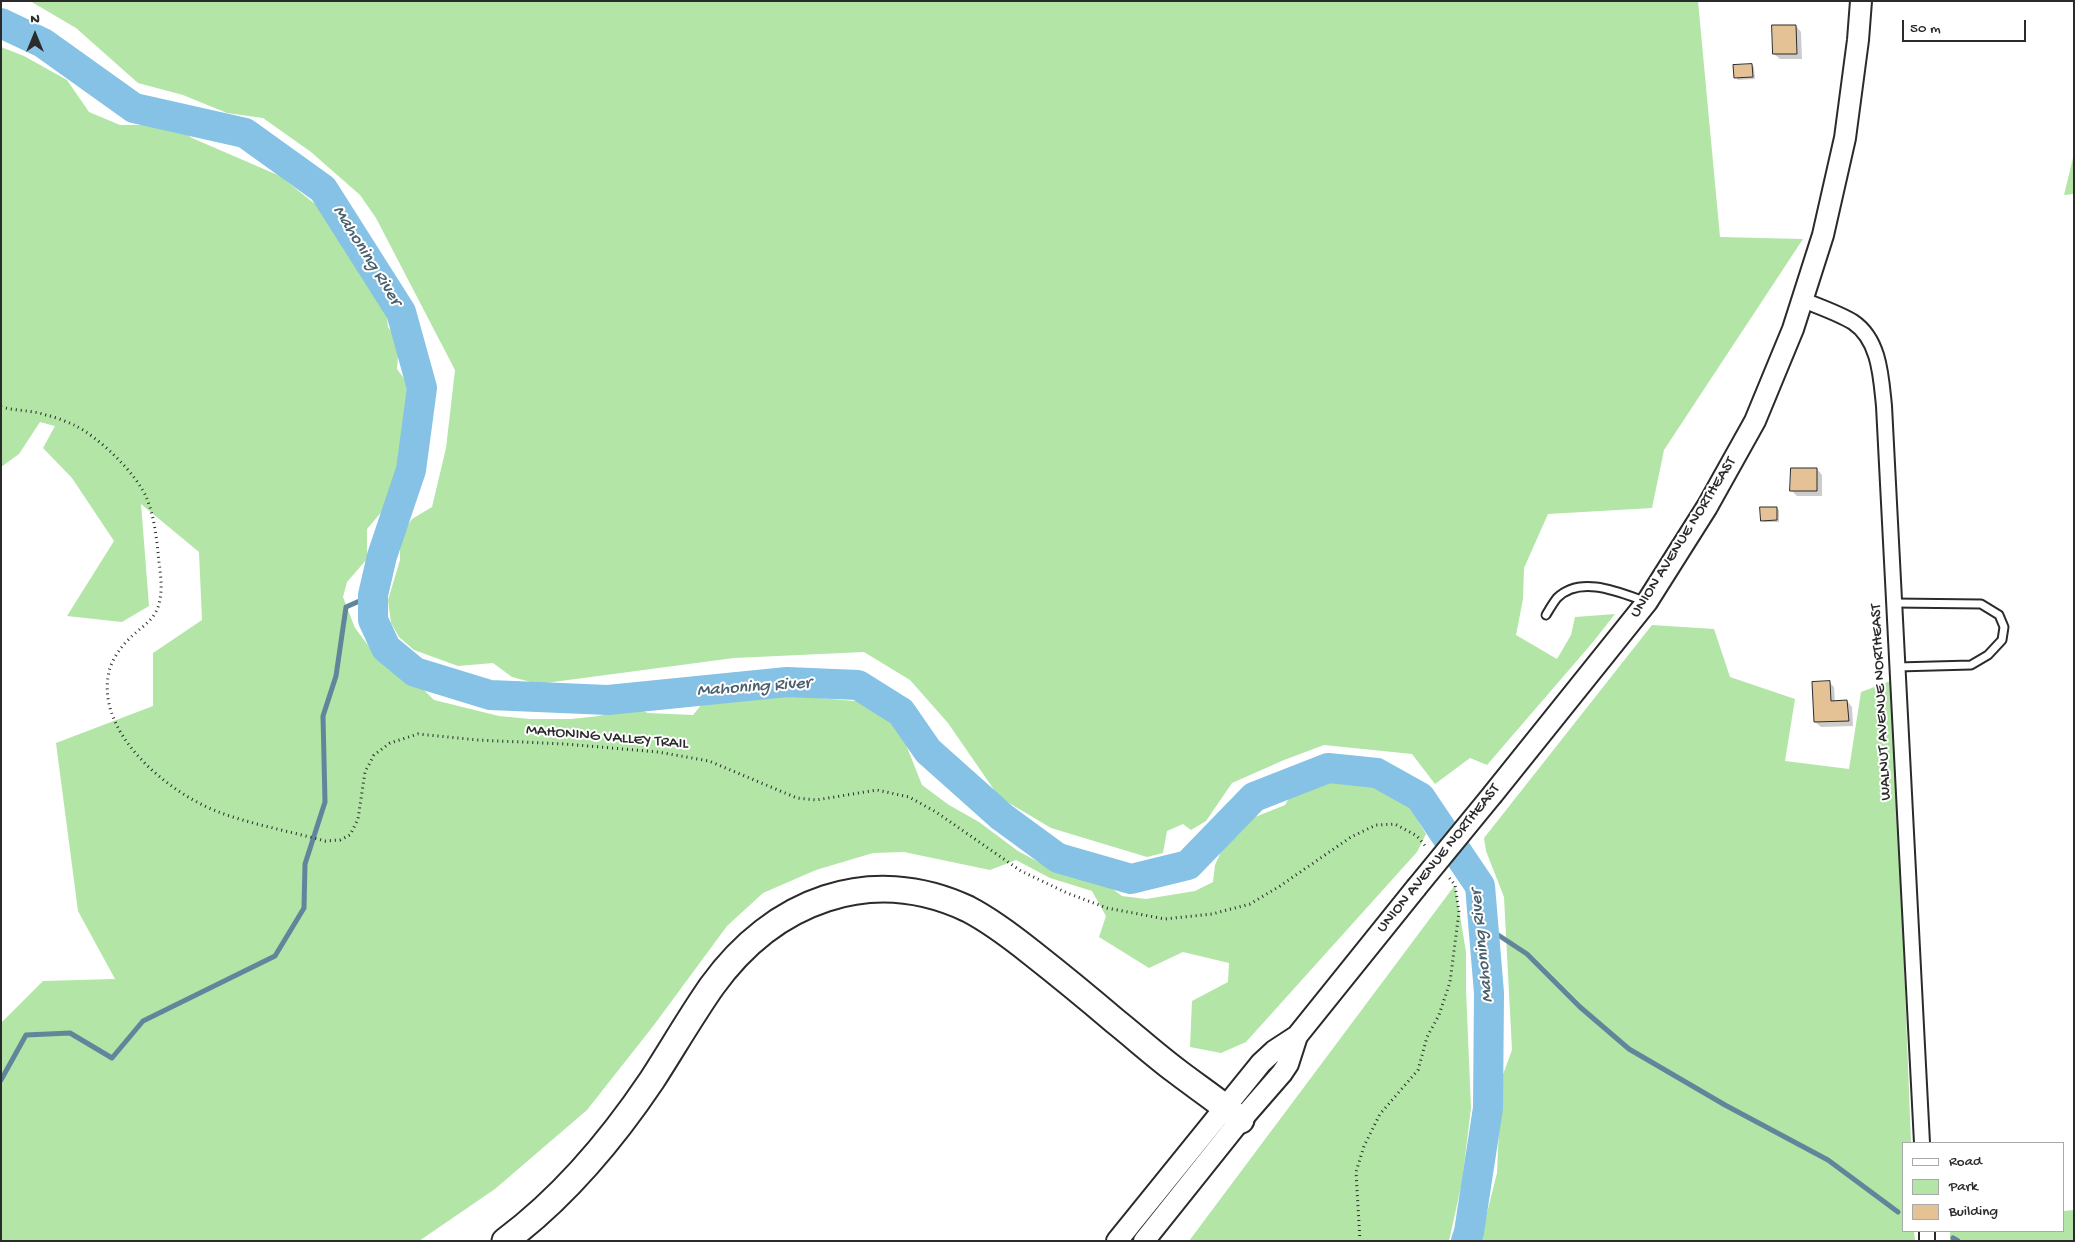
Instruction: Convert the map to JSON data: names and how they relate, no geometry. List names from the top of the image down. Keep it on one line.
{"streets":{"main road":["UNION AVENUE NORTHEAST"],"street":["WALNUT AVENUE NORTHEAST"],"path":["MAHONING VALLEY TRAIL"]},"crossings":[["UNION AVENUE NORTHEAST","WALNUT AVENUE NORTHEAST"]],"water":["Mahoning River"],"legend":["Road","Park","Building"],"scale_bar":"50 m","north":"top"}
